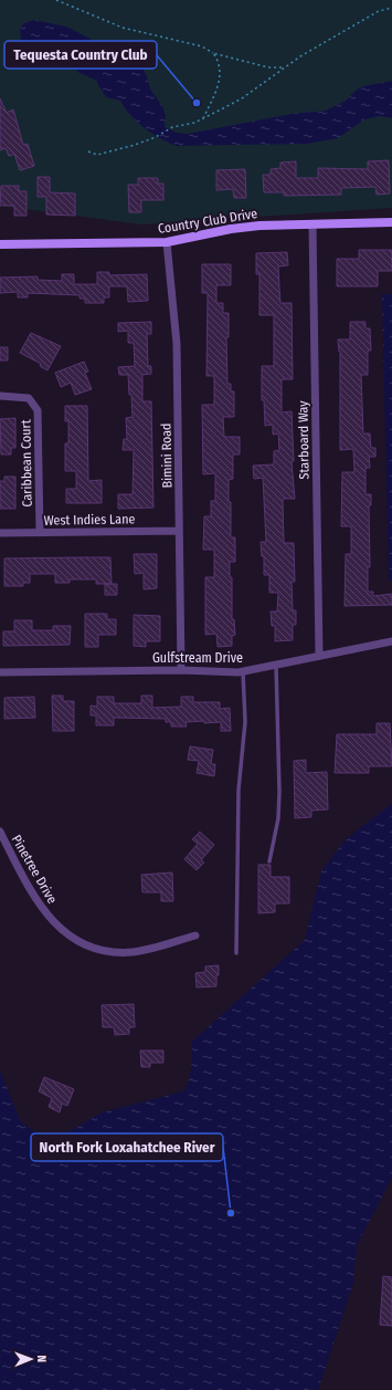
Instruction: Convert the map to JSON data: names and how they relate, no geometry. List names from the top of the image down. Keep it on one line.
{"streets":{"street":["Country Club Drive","Starboard Way","Bimini Road","Caribbean Court","West Indies Lane","Gulfstream Drive","Pinetree Drive"]},"crossings":[["Country Club Drive","Starboard Way"],["Country Club Drive","Bimini Road"],["Starboard Way","Gulfstream Drive"],["Bimini Road","West Indies Lane"],["Bimini Road","Gulfstream Drive"],["Caribbean Court","West Indies Lane"]],"places":["Tequesta Country Club","North Fork Loxahatchee River"],"north":"right"}
